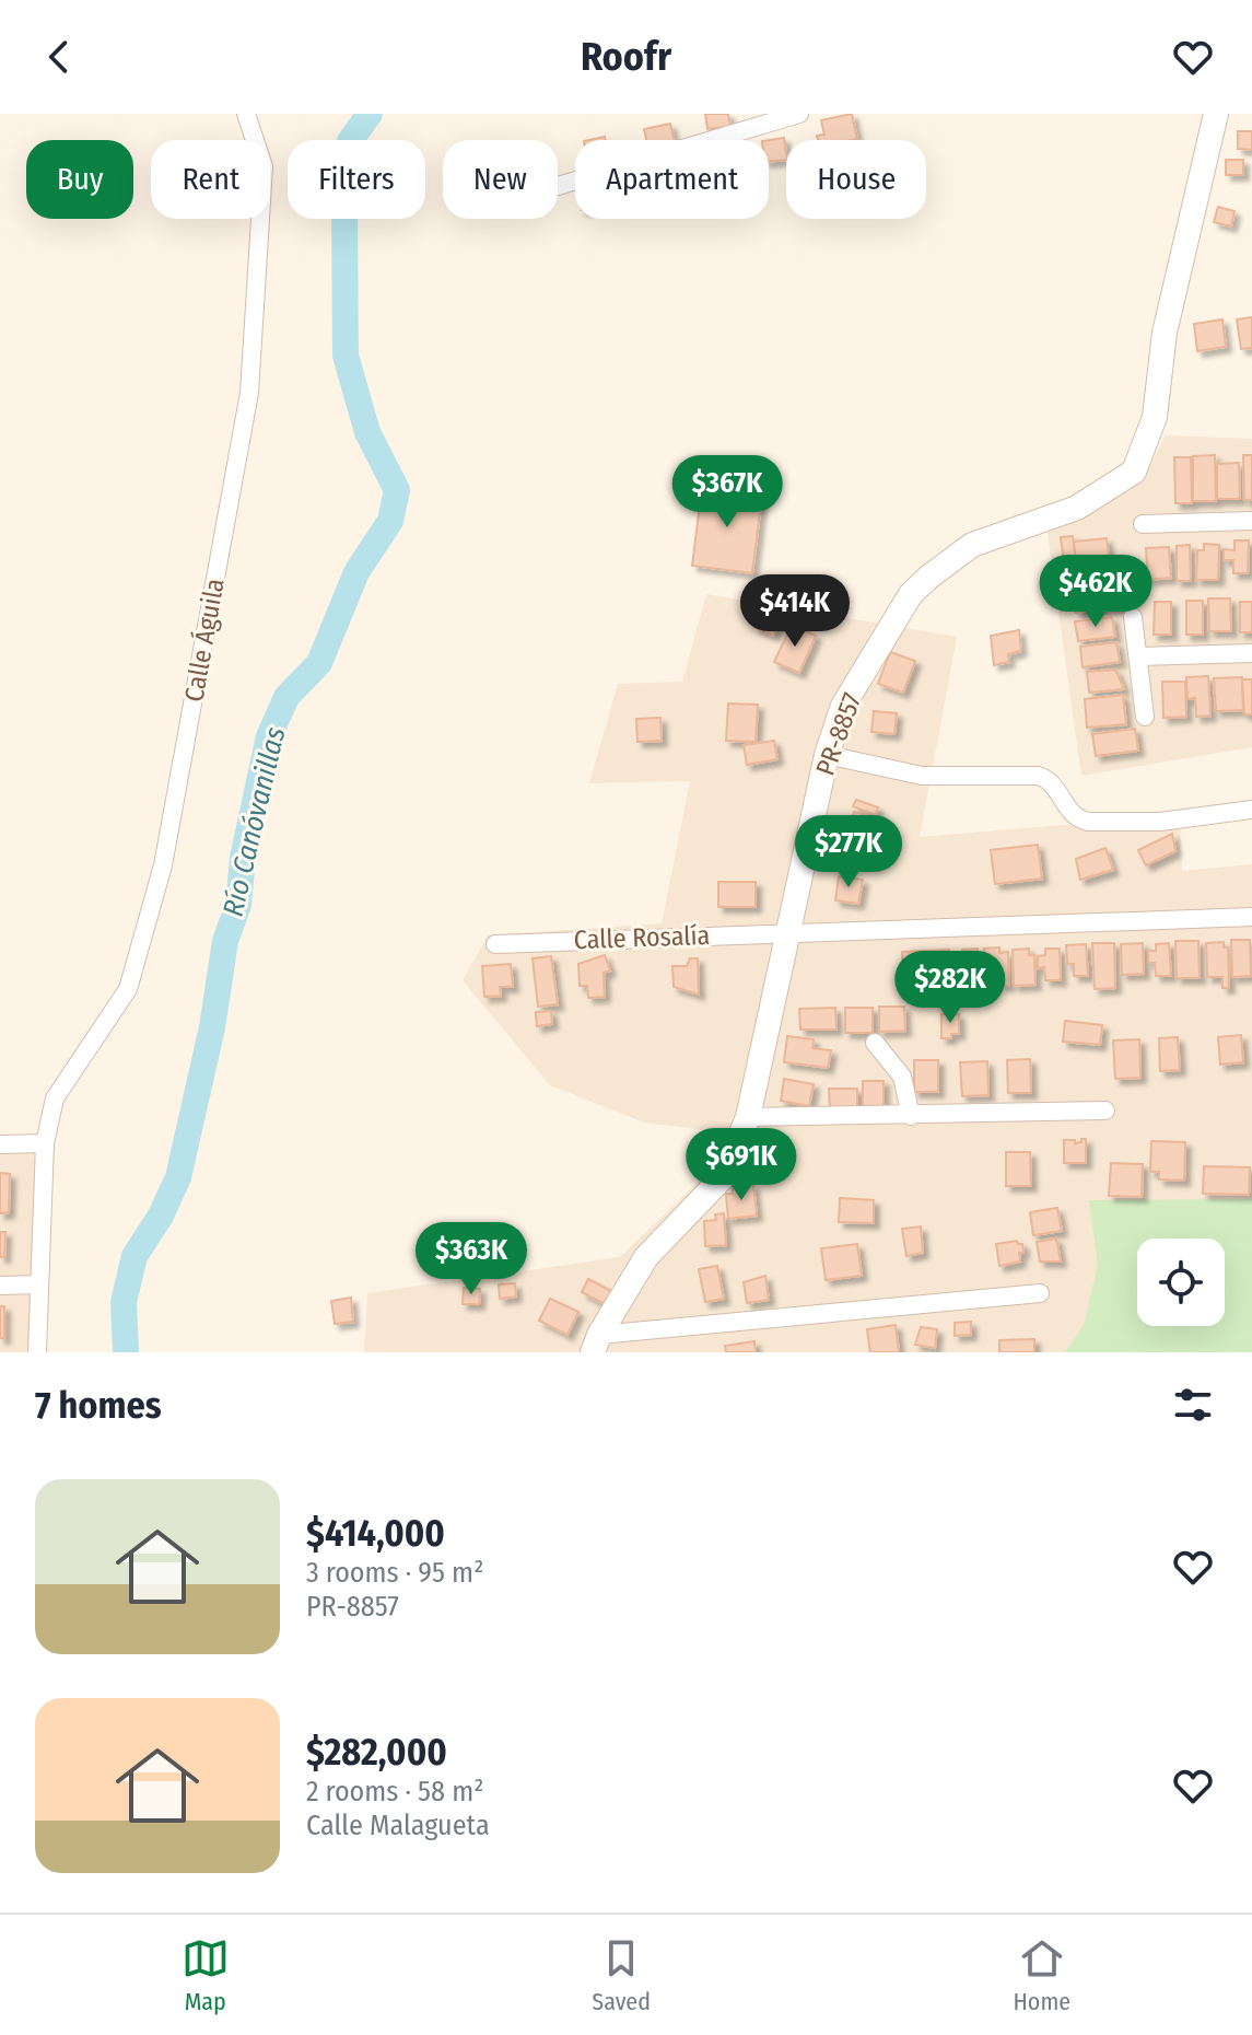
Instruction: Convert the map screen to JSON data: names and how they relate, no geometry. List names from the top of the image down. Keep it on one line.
{"streets":{"street":["Calle Águila","PR-8857","Calle Rosalía"]},"crossings":[["PR-8857","Calle Rosalía"]],"water":["Río Canóvanillas"],"page":{"header":"Roofr","chip":["Buy","Rent","Filters","New","Apartment","House"],"price":["$367K","$462K","$414K","$277K","$282K","$691K","$363K"],"heading":"7 homes","list":[{"name":"$414,000","note":"3 rooms · 95 m² · PR-8857"},{"name":"$282,000","note":"2 rooms · 58 m² · Calle Malagueta"}],"tabs":["Map","Saved","Home"]}}
